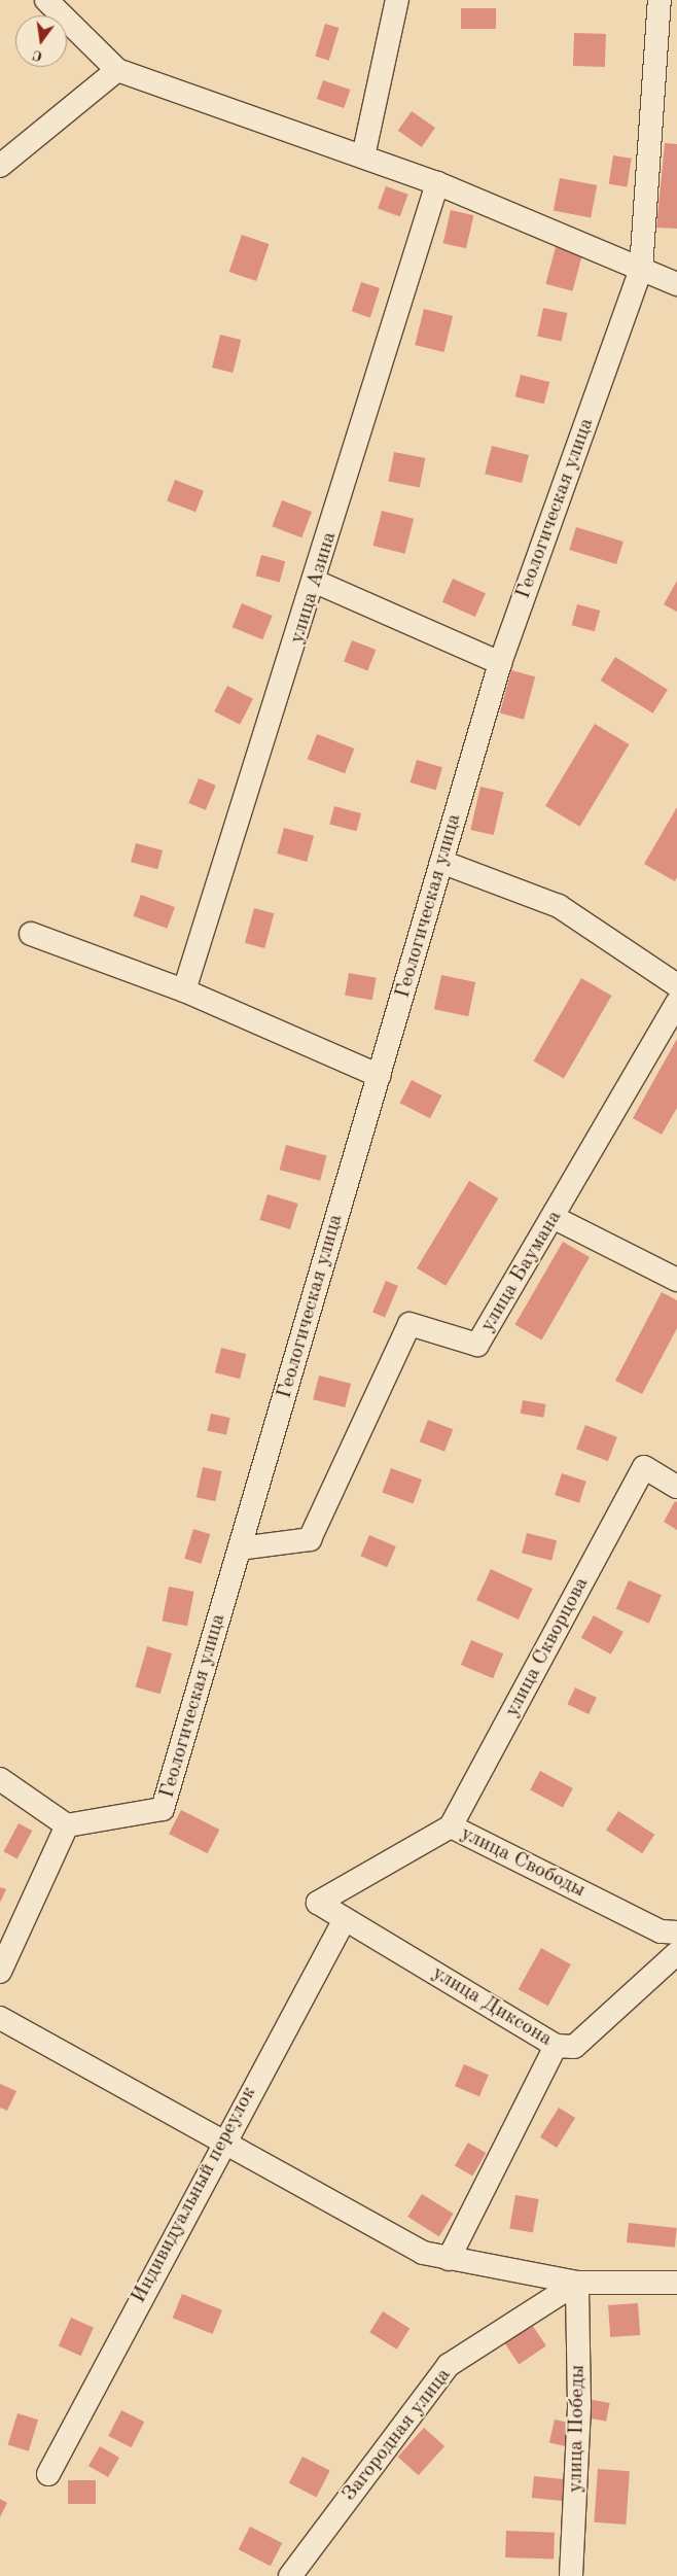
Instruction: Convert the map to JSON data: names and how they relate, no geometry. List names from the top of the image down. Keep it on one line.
{"streets":{"street":["Геологическая улица","улица Азина","улица Баумана","улица Скворцова","улица Свободы","улица Диксона","Индивидуальный переулок","улица Победы","Загородная улица"]},"crossings":[["Геологическая улица","улица Баумана"],["улица Скворцова","улица Свободы"],["улица Свободы","улица Диксона"],["улица Диксона","Индивидуальный переулок"],["улица Победы","Загородная улица"]],"north":"bottom"}
